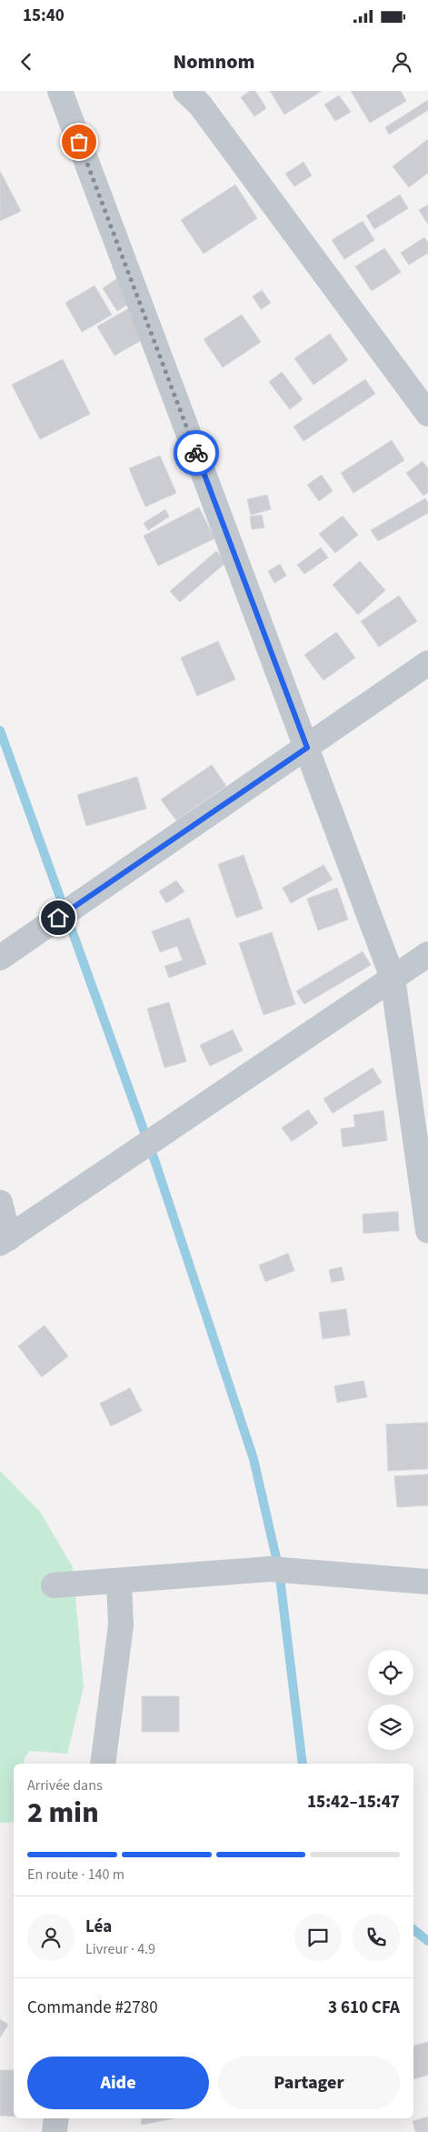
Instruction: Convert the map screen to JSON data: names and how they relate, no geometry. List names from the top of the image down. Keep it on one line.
{"page":{"status":"15:40","header":"Nomnom","heading":["2 min","Arrivée dans","15:42–15:47"],"panel":["Léa","Livreur · 4.9","Commande #2780","3 610 CFA"],"bar":"En route · 140 m","buttons":["Aide","Partager"]}}
